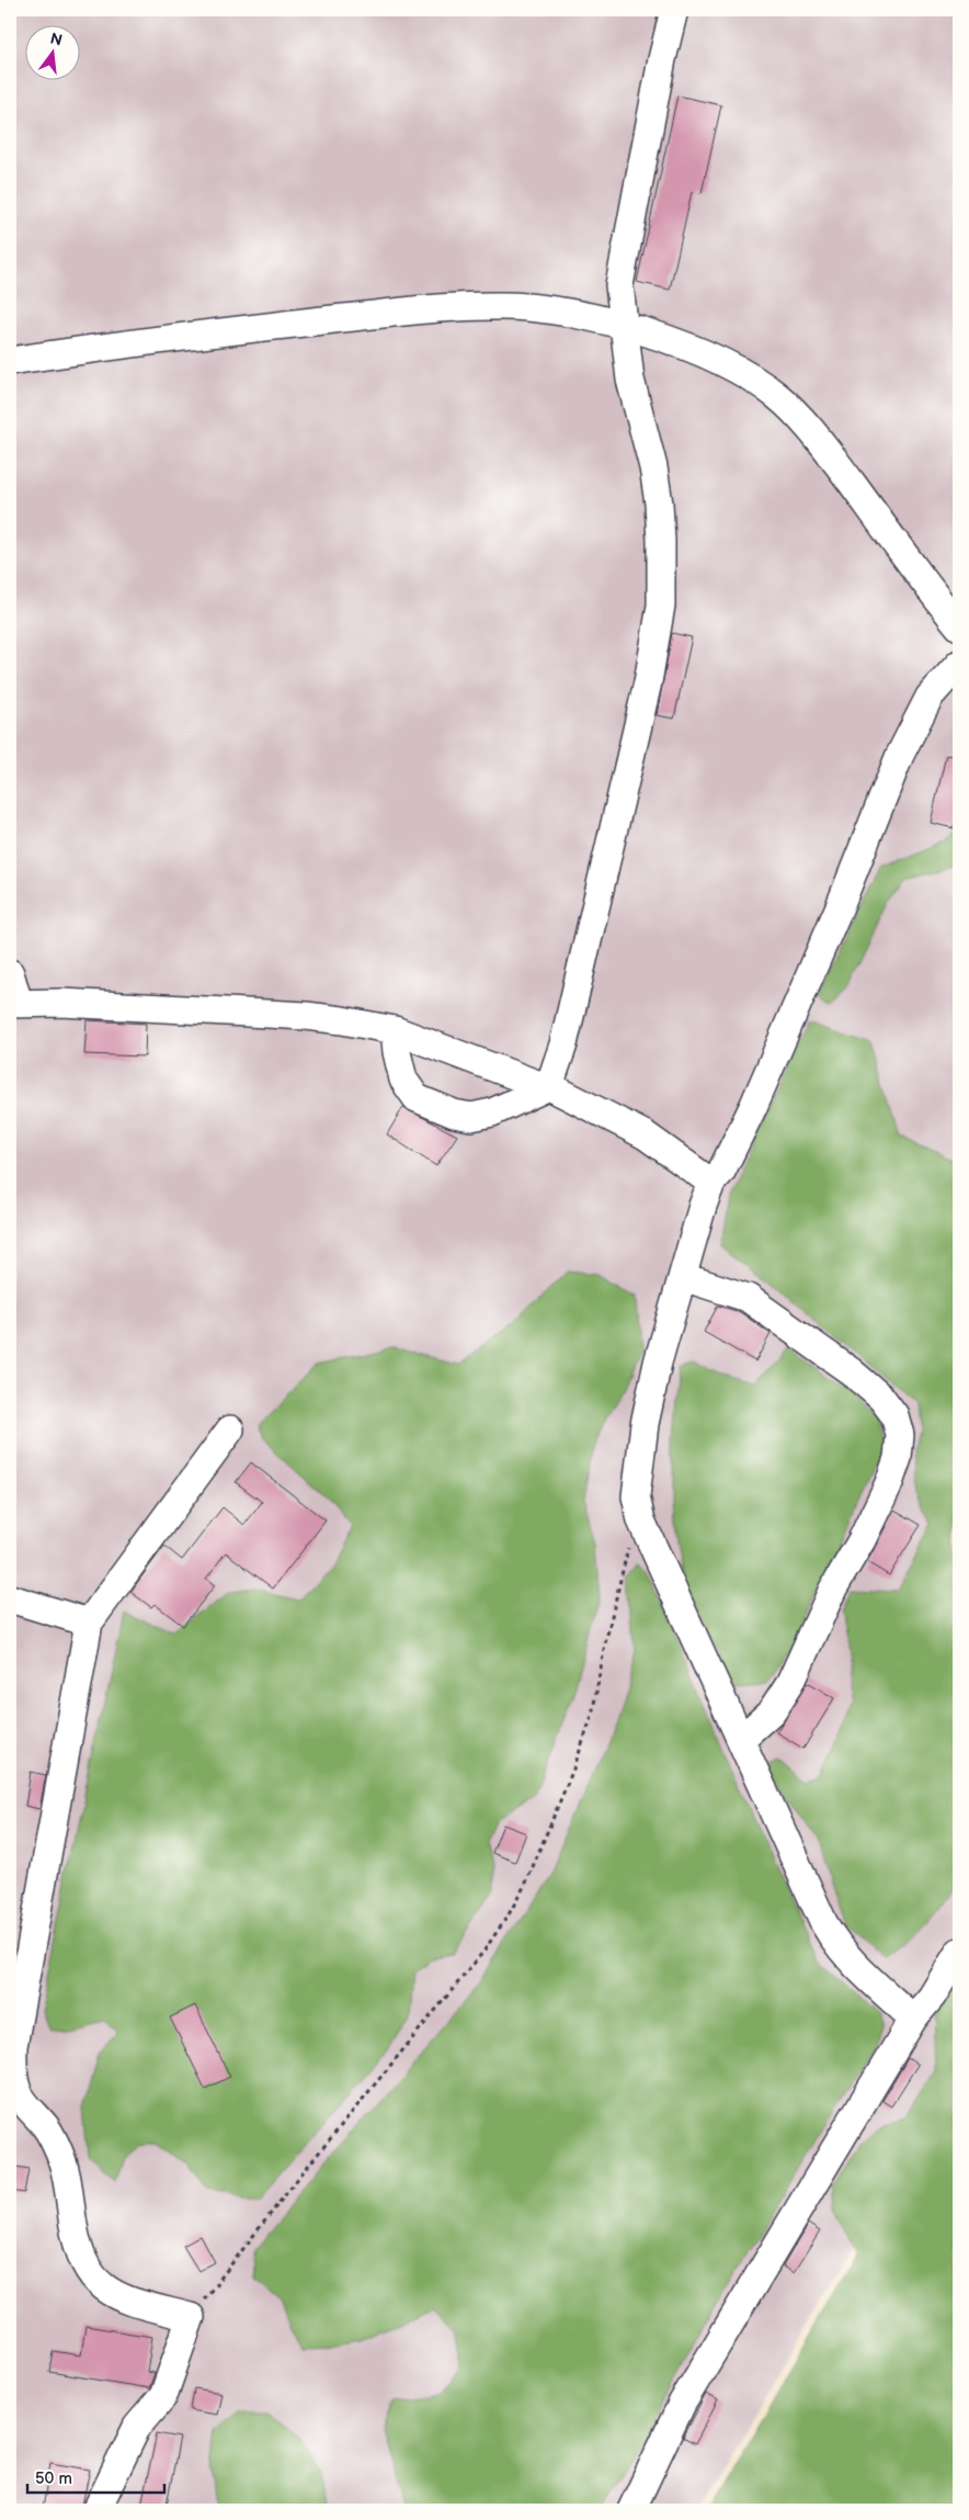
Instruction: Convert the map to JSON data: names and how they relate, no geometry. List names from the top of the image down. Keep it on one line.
{"scale_bar":"50 m","north":"top"}
